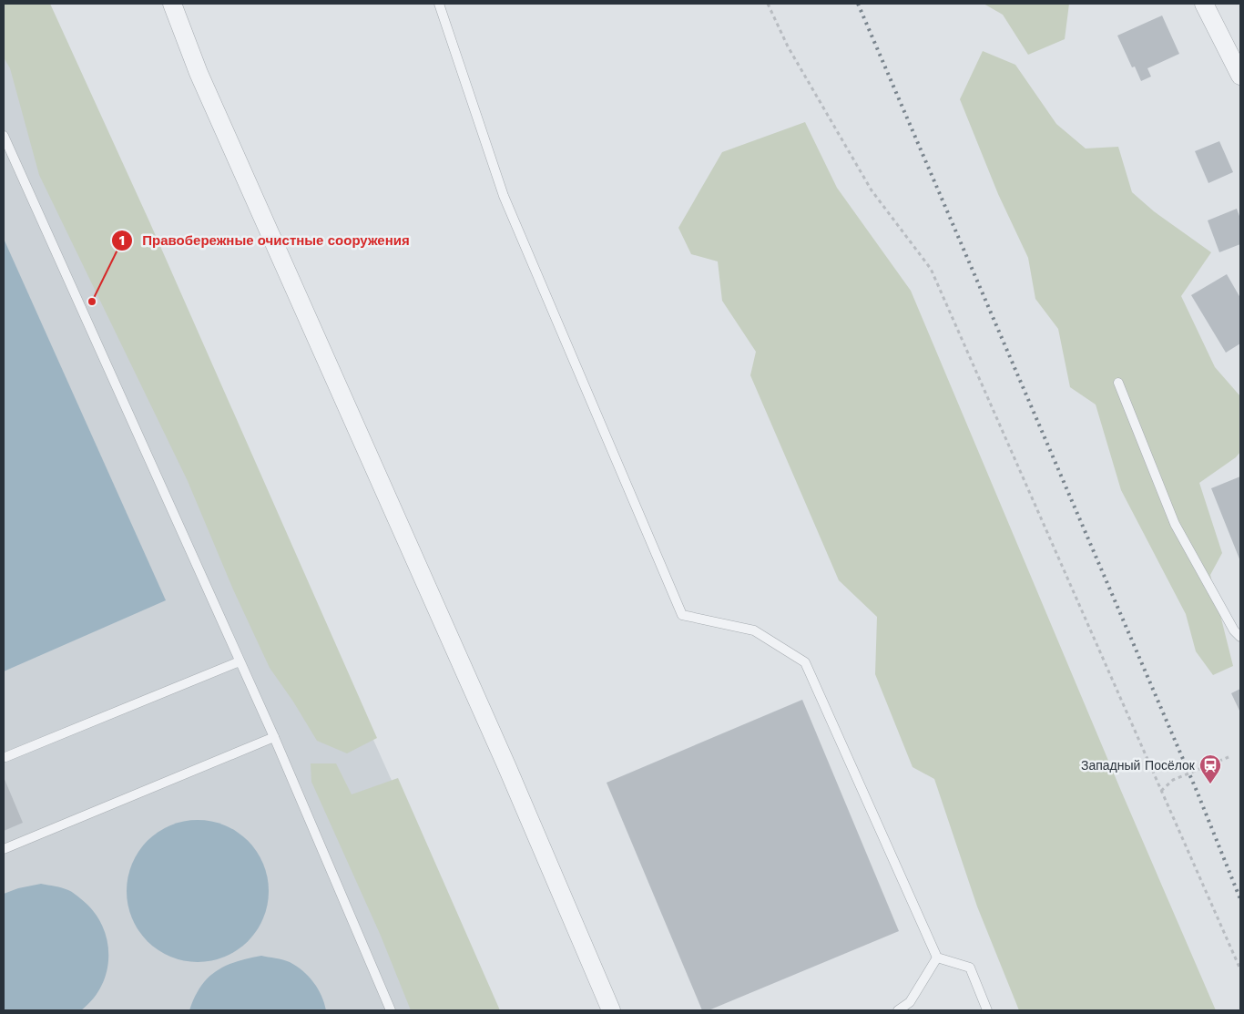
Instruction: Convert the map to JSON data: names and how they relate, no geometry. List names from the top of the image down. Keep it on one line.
{"places":{"other":["Правобережные очистные сооружения"],"station":["Западный Посёлок"]}}
